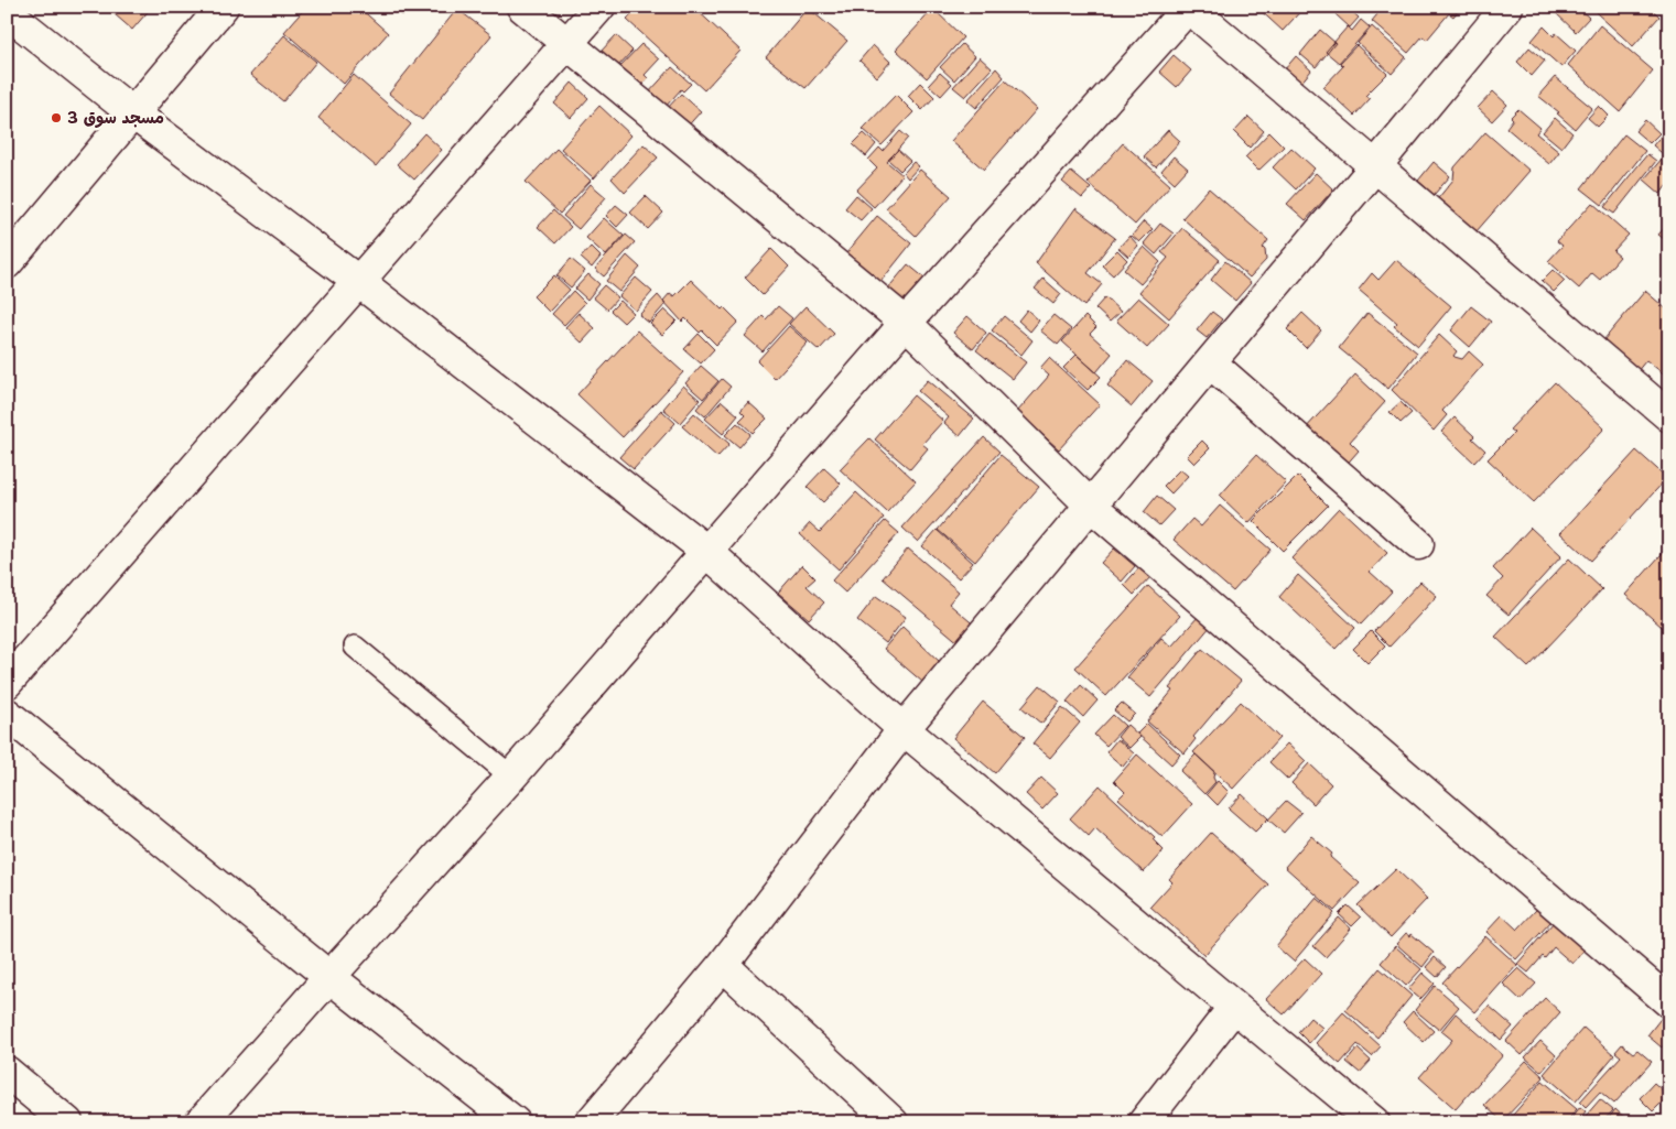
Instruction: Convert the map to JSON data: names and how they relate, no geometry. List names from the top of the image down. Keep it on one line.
{"places":["مسجد سوق 3"]}
